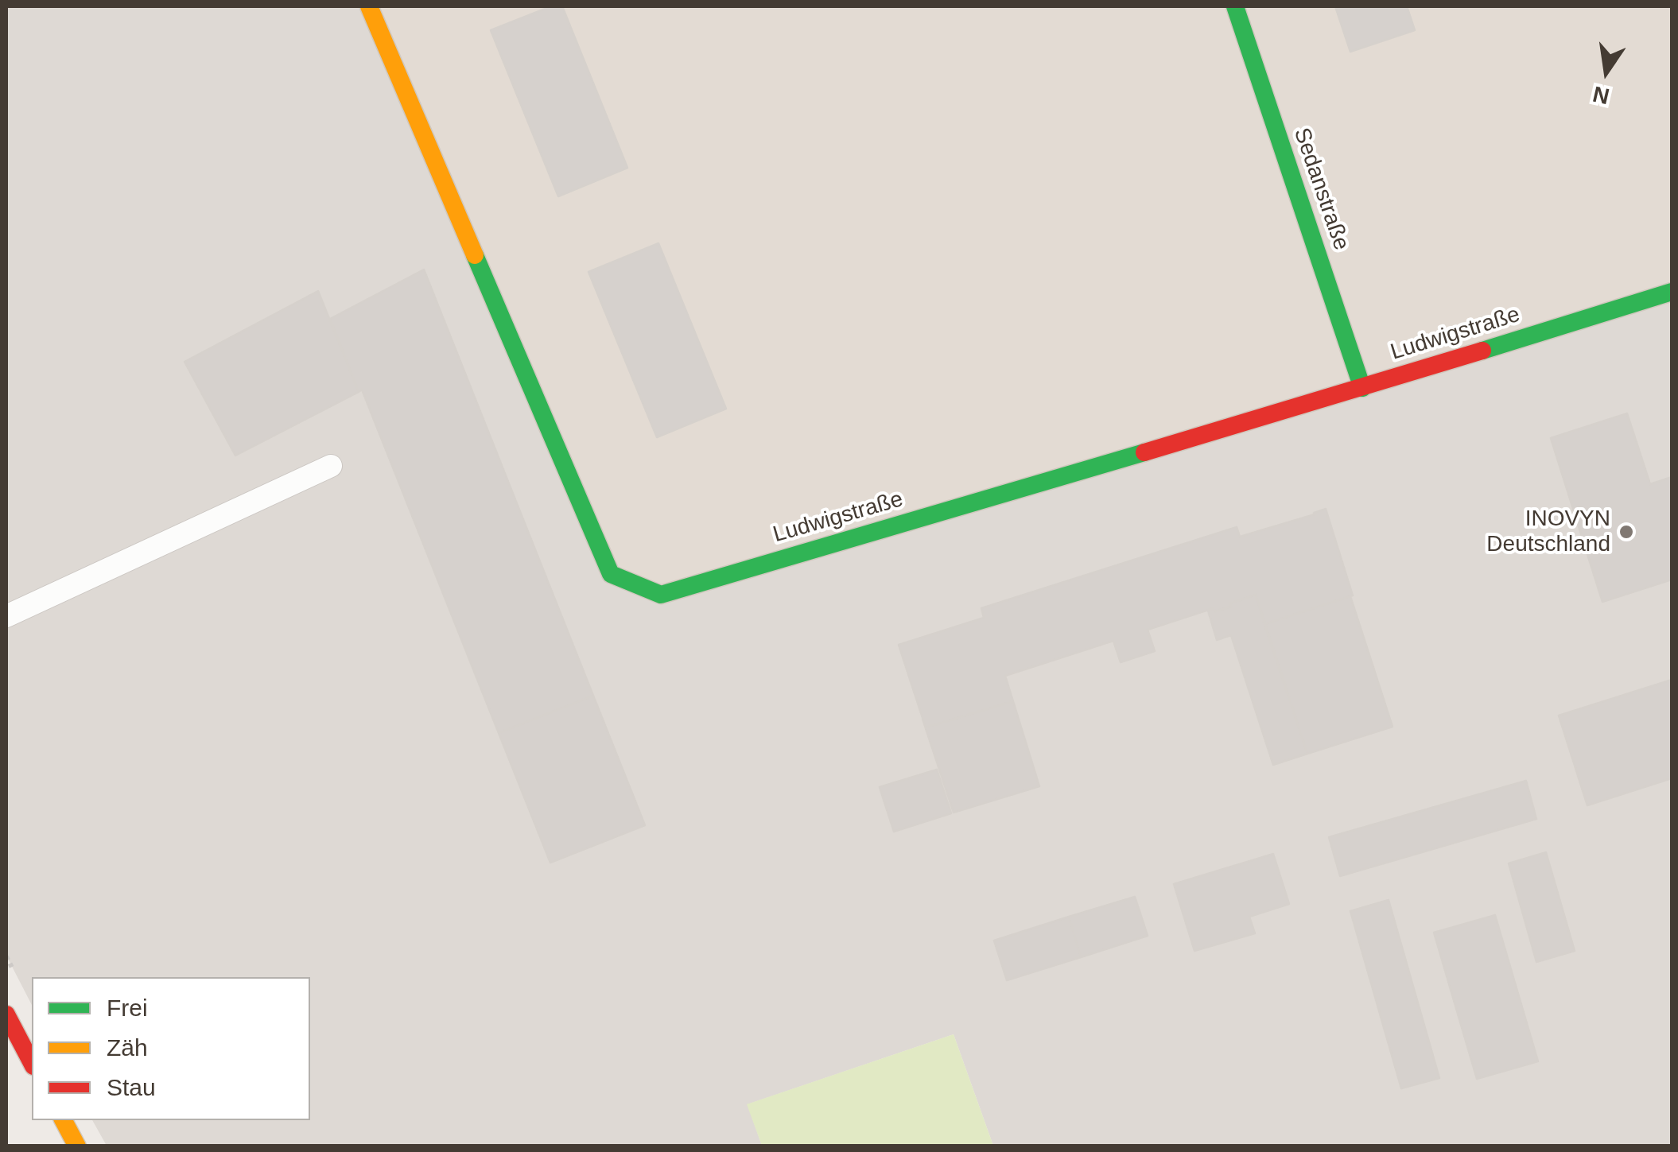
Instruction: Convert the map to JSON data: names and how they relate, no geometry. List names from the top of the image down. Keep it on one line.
{"streets":{"street":["Sedanstraße","Ludwigstraße"]},"crossings":[["Sedanstraße","Ludwigstraße"]],"places":["INOVYN Deutschland"],"legend":["Frei","Zäh","Stau"],"north":"bottom"}
